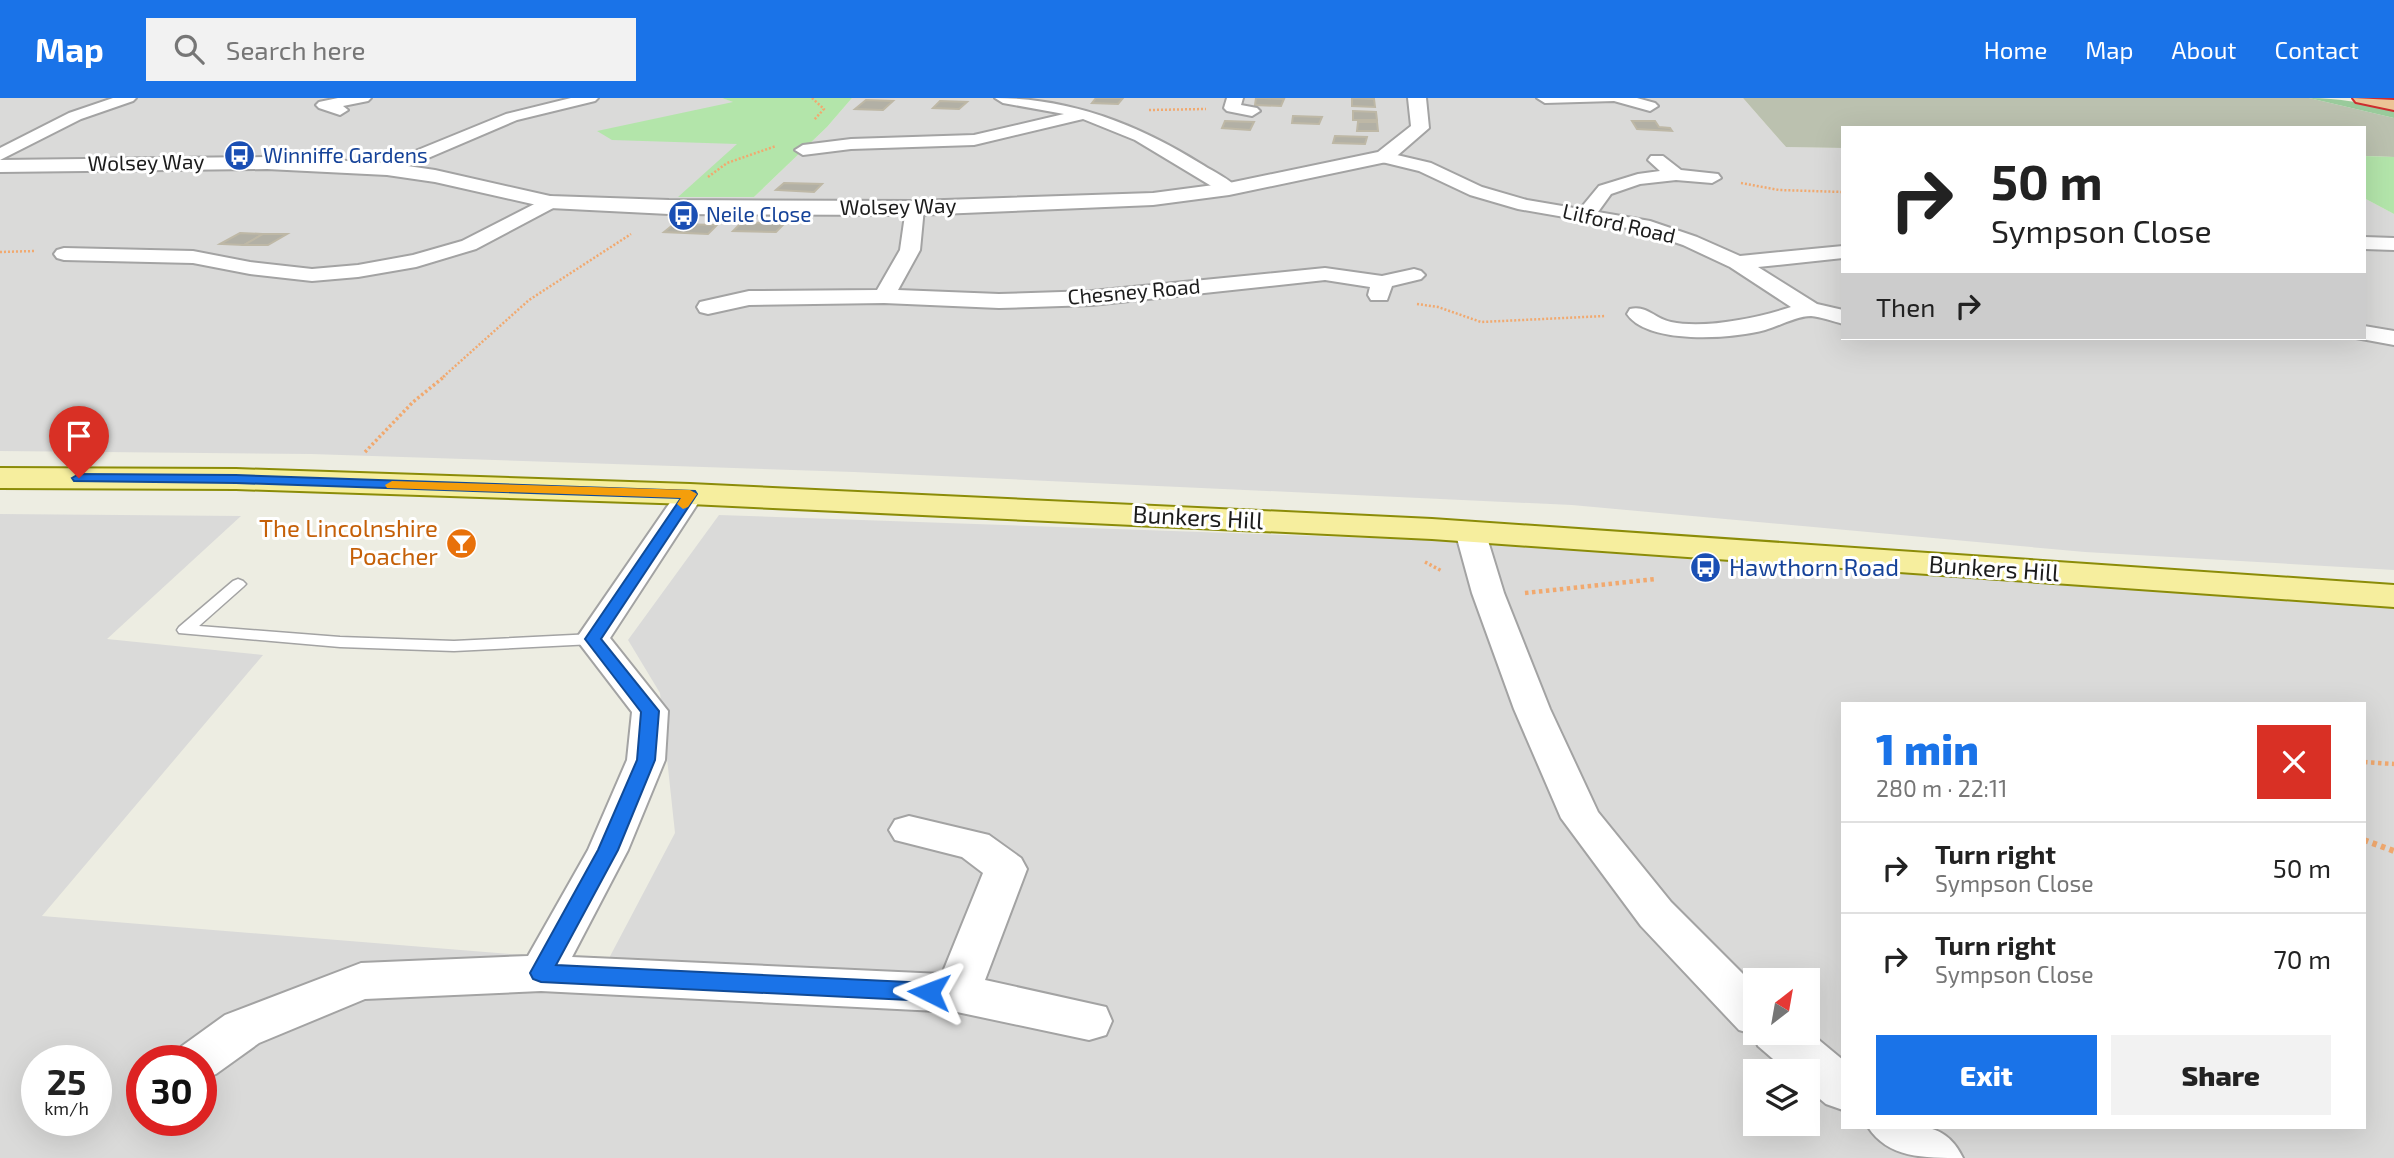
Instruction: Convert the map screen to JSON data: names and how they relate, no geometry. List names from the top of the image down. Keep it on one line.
{"streets":{"main road":["Bunkers Hill"],"street":["Wolsey Way","Lilford Road","Chesney Road"]},"crossings":[["Wolsey Way","Lilford Road"]],"places":{"bus stop":["Winniffe Gardens","Neile Close","Hawthorn Road"],"bar":["The Lincolnshire Poacher"]},"north":"top right","page":{"header":"Map","search":"Search here","nav":["Home","Map","About","Contact"],"turn":["50 m","Sympson Close"],"then":"Then","heading":["1 min","280 m · 22:11"],"list":[{"name":"Turn right","note":"Sympson Close","value":"50 m"},{"name":"Turn right","note":"Sympson Close","value":"70 m"}],"buttons":["Exit","Share"],"speed":"25 km/h","limit":"30"}}
